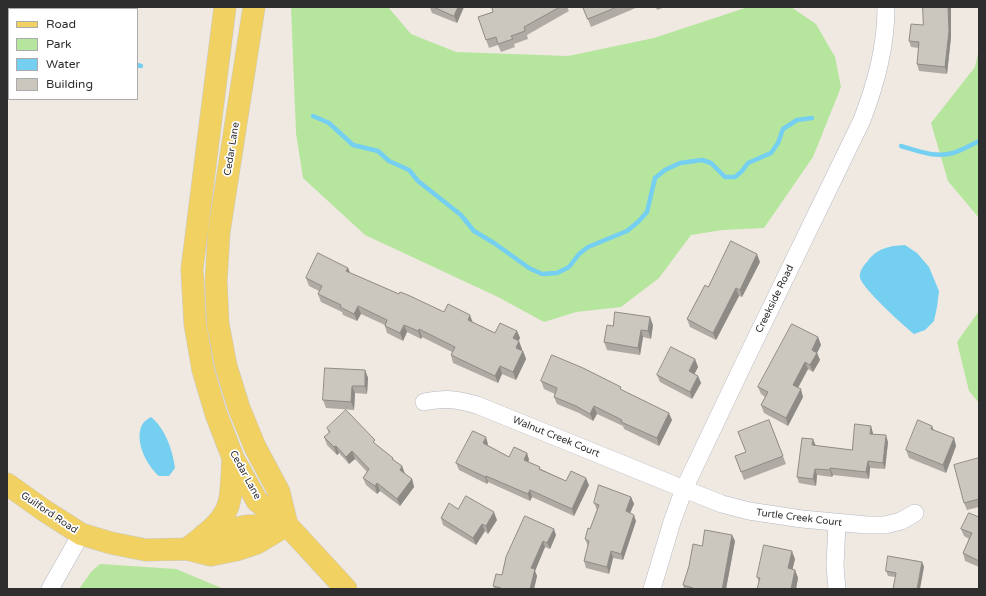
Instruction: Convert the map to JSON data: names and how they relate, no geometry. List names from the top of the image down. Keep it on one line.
{"streets":{"main road":["Cedar Lane","Guilford Road"],"street":["Creekside Road","Walnut Creek Court","Turtle Creek Court"]},"crossings":[["Cedar Lane","Guilford Road"],["Creekside Road","Walnut Creek Court"],["Creekside Road","Turtle Creek Court"],["Walnut Creek Court","Turtle Creek Court"]],"legend":["Road","Park","Water","Building"]}
